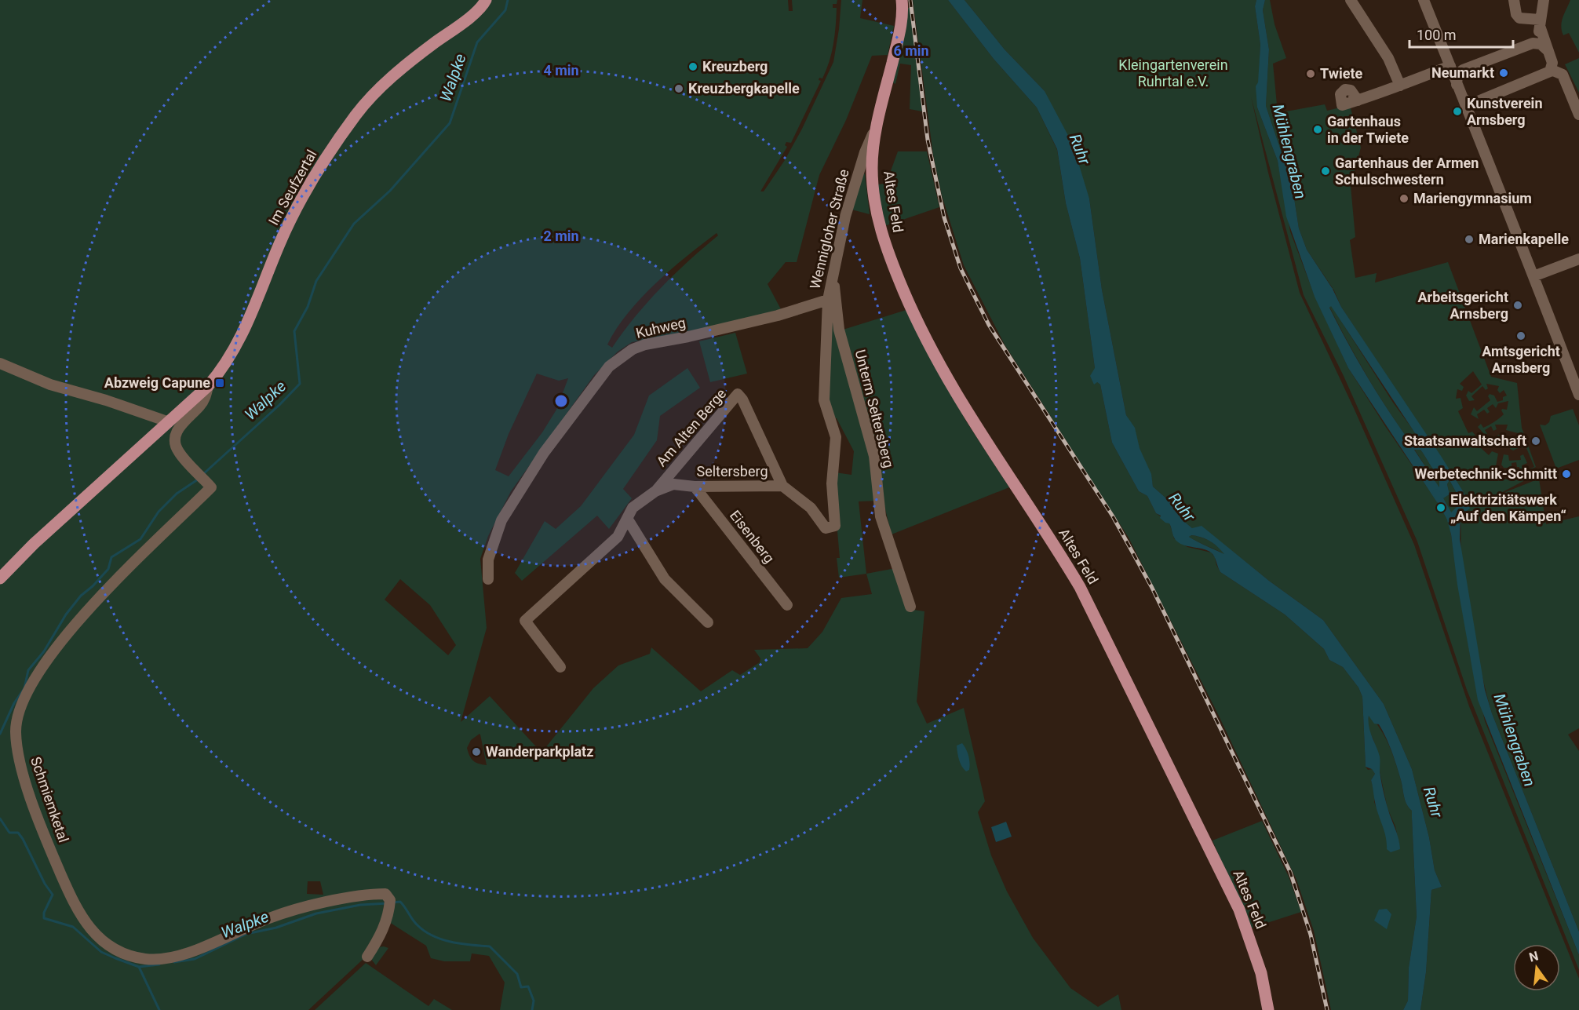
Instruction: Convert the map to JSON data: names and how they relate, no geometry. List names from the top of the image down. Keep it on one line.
{"streets":{"main road":["Im Seufzertal","Altes Feld"],"street":["Wennigloher Straße","Kuhweg","Unterm Seltersberg","Am Alten Berge","Seltersberg","Eisenberg","Schmiemketal"]},"crossings":[["Im Seufzertal","Schmiemketal"],["Altes Feld","Wennigloher Straße"],["Wennigloher Straße","Kuhweg"],["Wennigloher Straße","Unterm Seltersberg"],["Wennigloher Straße","Seltersberg"],["Kuhweg","Seltersberg"],["Am Alten Berge","Seltersberg"],["Seltersberg","Eisenberg"]],"water":["Walpke","Ruhr","Mühlengraben"],"parks":["Kleingartenverein Ruhrtal e.V."],"places":{"other":["Kreuzberg","Neumarkt","Twiete","Kreuzbergkapelle","Kunstverein Arnsberg","Gartenhaus in der Twiete","Gartenhaus der Armen Schulschwestern","Mariengymnasium","Marienkapelle","Arbeitsgericht Arnsberg","Amtsgericht Arnsberg","Staatsanwaltschaft","Werbetechnik-Schmitt","Elektrizitätswerk „Auf den Kämpen“","Wanderparkplatz"],"transit":["Abzweig Capune"]},"scale_bar":"100 m","north":"top","rings":["6 min","4 min","2 min"]}
